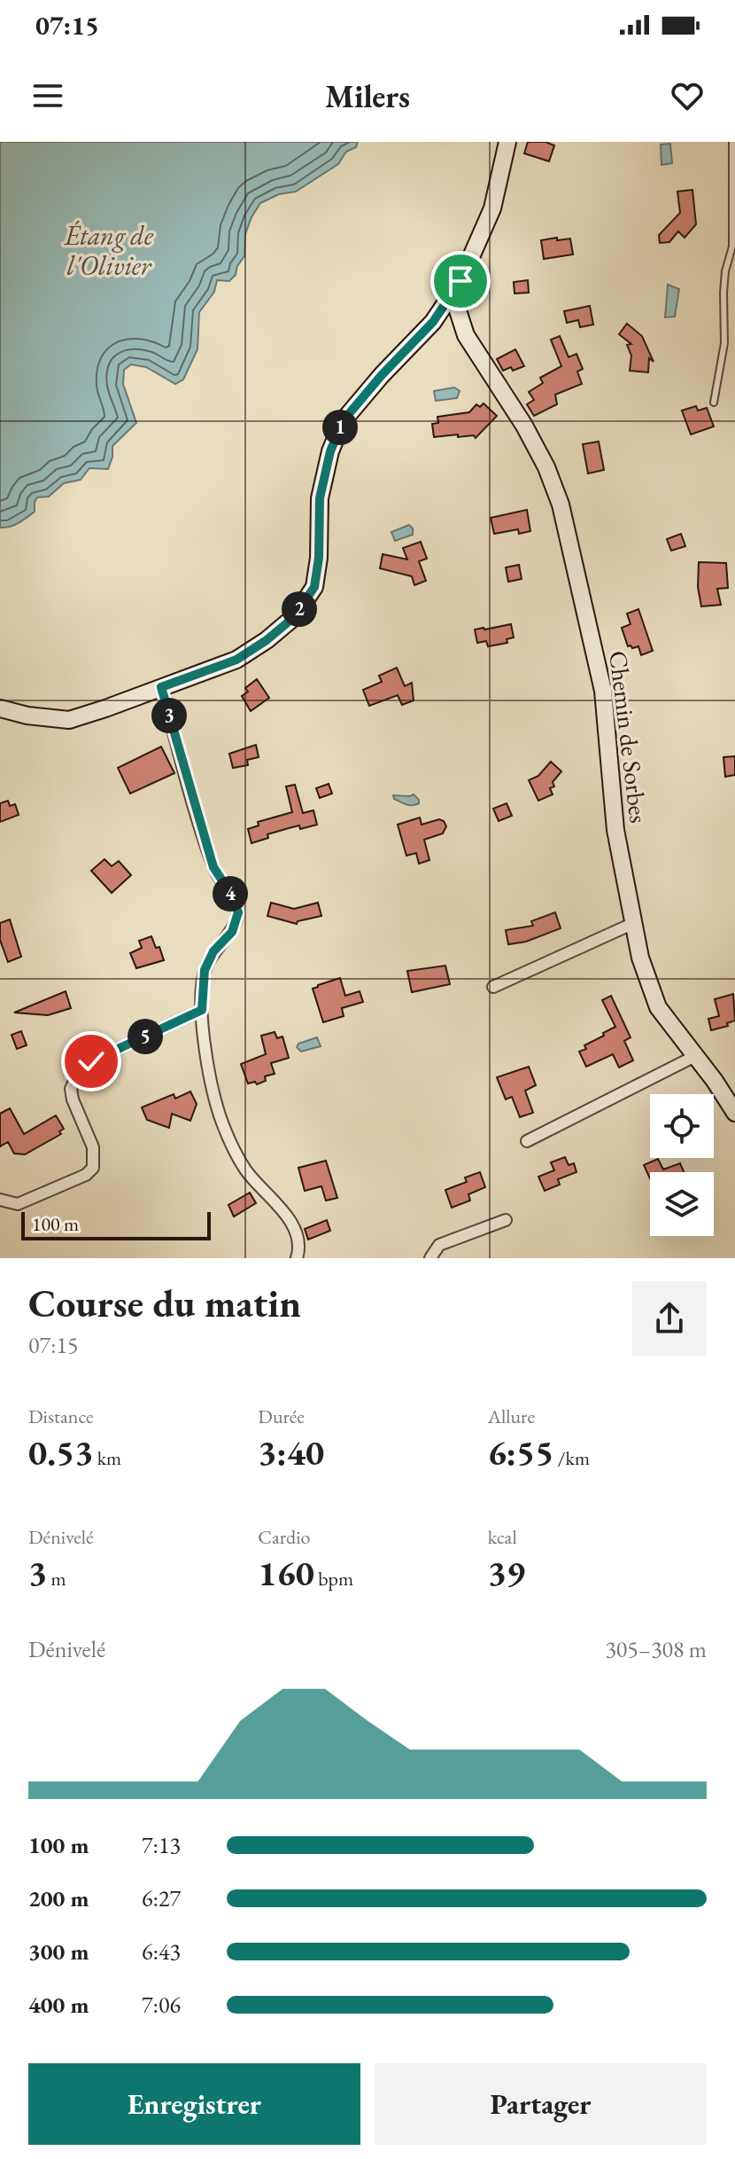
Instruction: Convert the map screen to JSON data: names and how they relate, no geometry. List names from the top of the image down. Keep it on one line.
{"streets":{"street":["Chemin de Sorbes"]},"water":["Étang de l'Olivier"],"scale_bar":"100 m","page":{"status":"07:15","header":"Milers","pins":["1","2","3","4","5"],"scale":"100 m","heading":["Course du matin","07:15"],"stats":[["Distance","0.53 km"],["Durée","3:40"],["Allure","6:55 /km"],["Dénivelé","3 m"],["Cardio","160 bpm"],["kcal","39"]],"chart":["Dénivelé","305–308 m"],"list":[{"name":"100 m","note":"7:13"},{"name":"200 m","note":"6:27"},{"name":"300 m","note":"6:43"},{"name":"400 m","note":"7:06"}],"buttons":["Enregistrer","Partager"]}}
